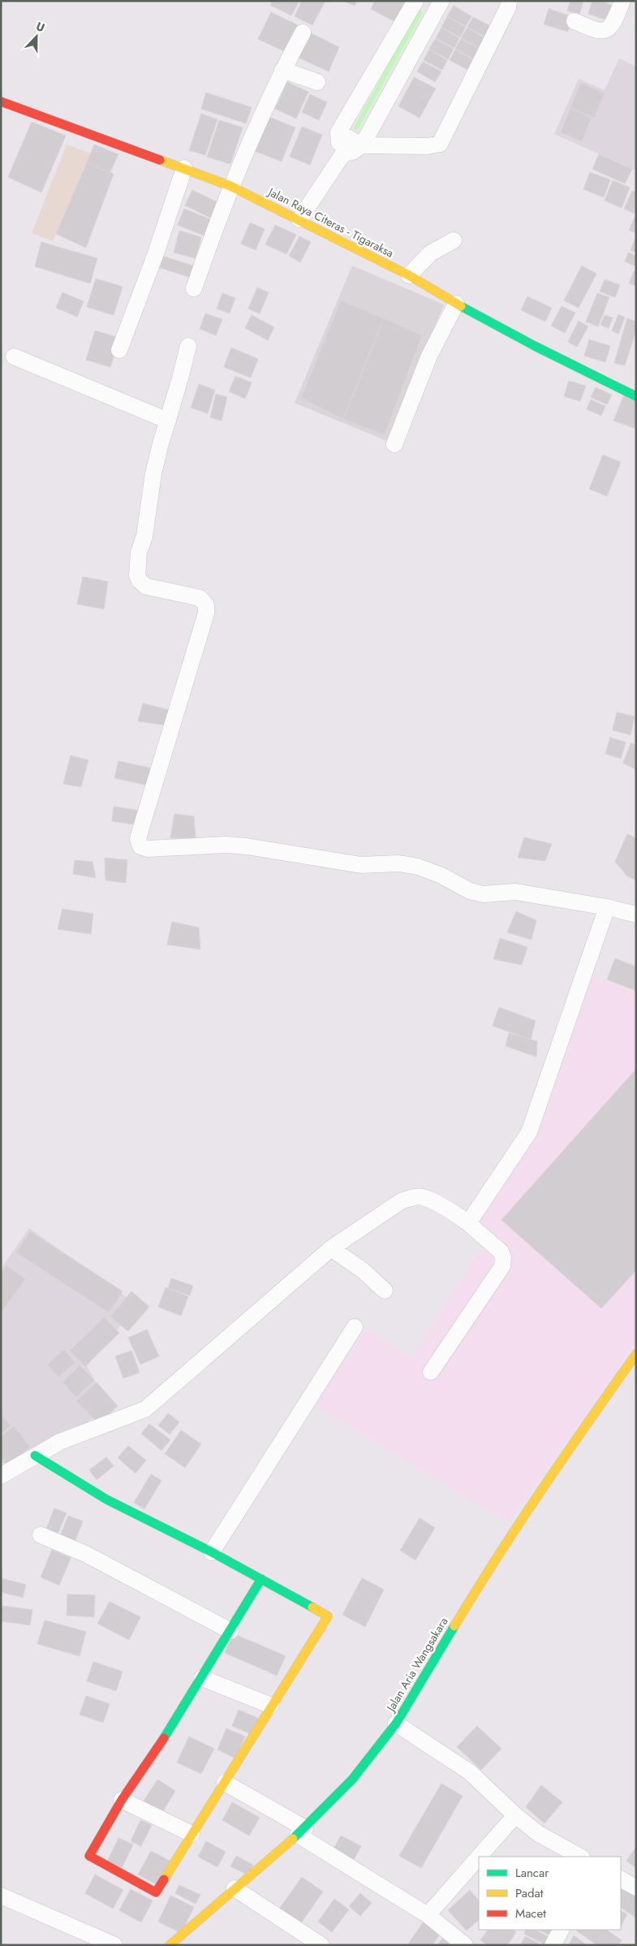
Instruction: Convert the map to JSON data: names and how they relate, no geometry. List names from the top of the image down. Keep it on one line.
{"streets":{"street":["Jalan Raya Citeras - Tigaraksa","Jalan Aria Wangsakara"]},"legend":["Lancar","Padat","Macet"],"north":"top"}
